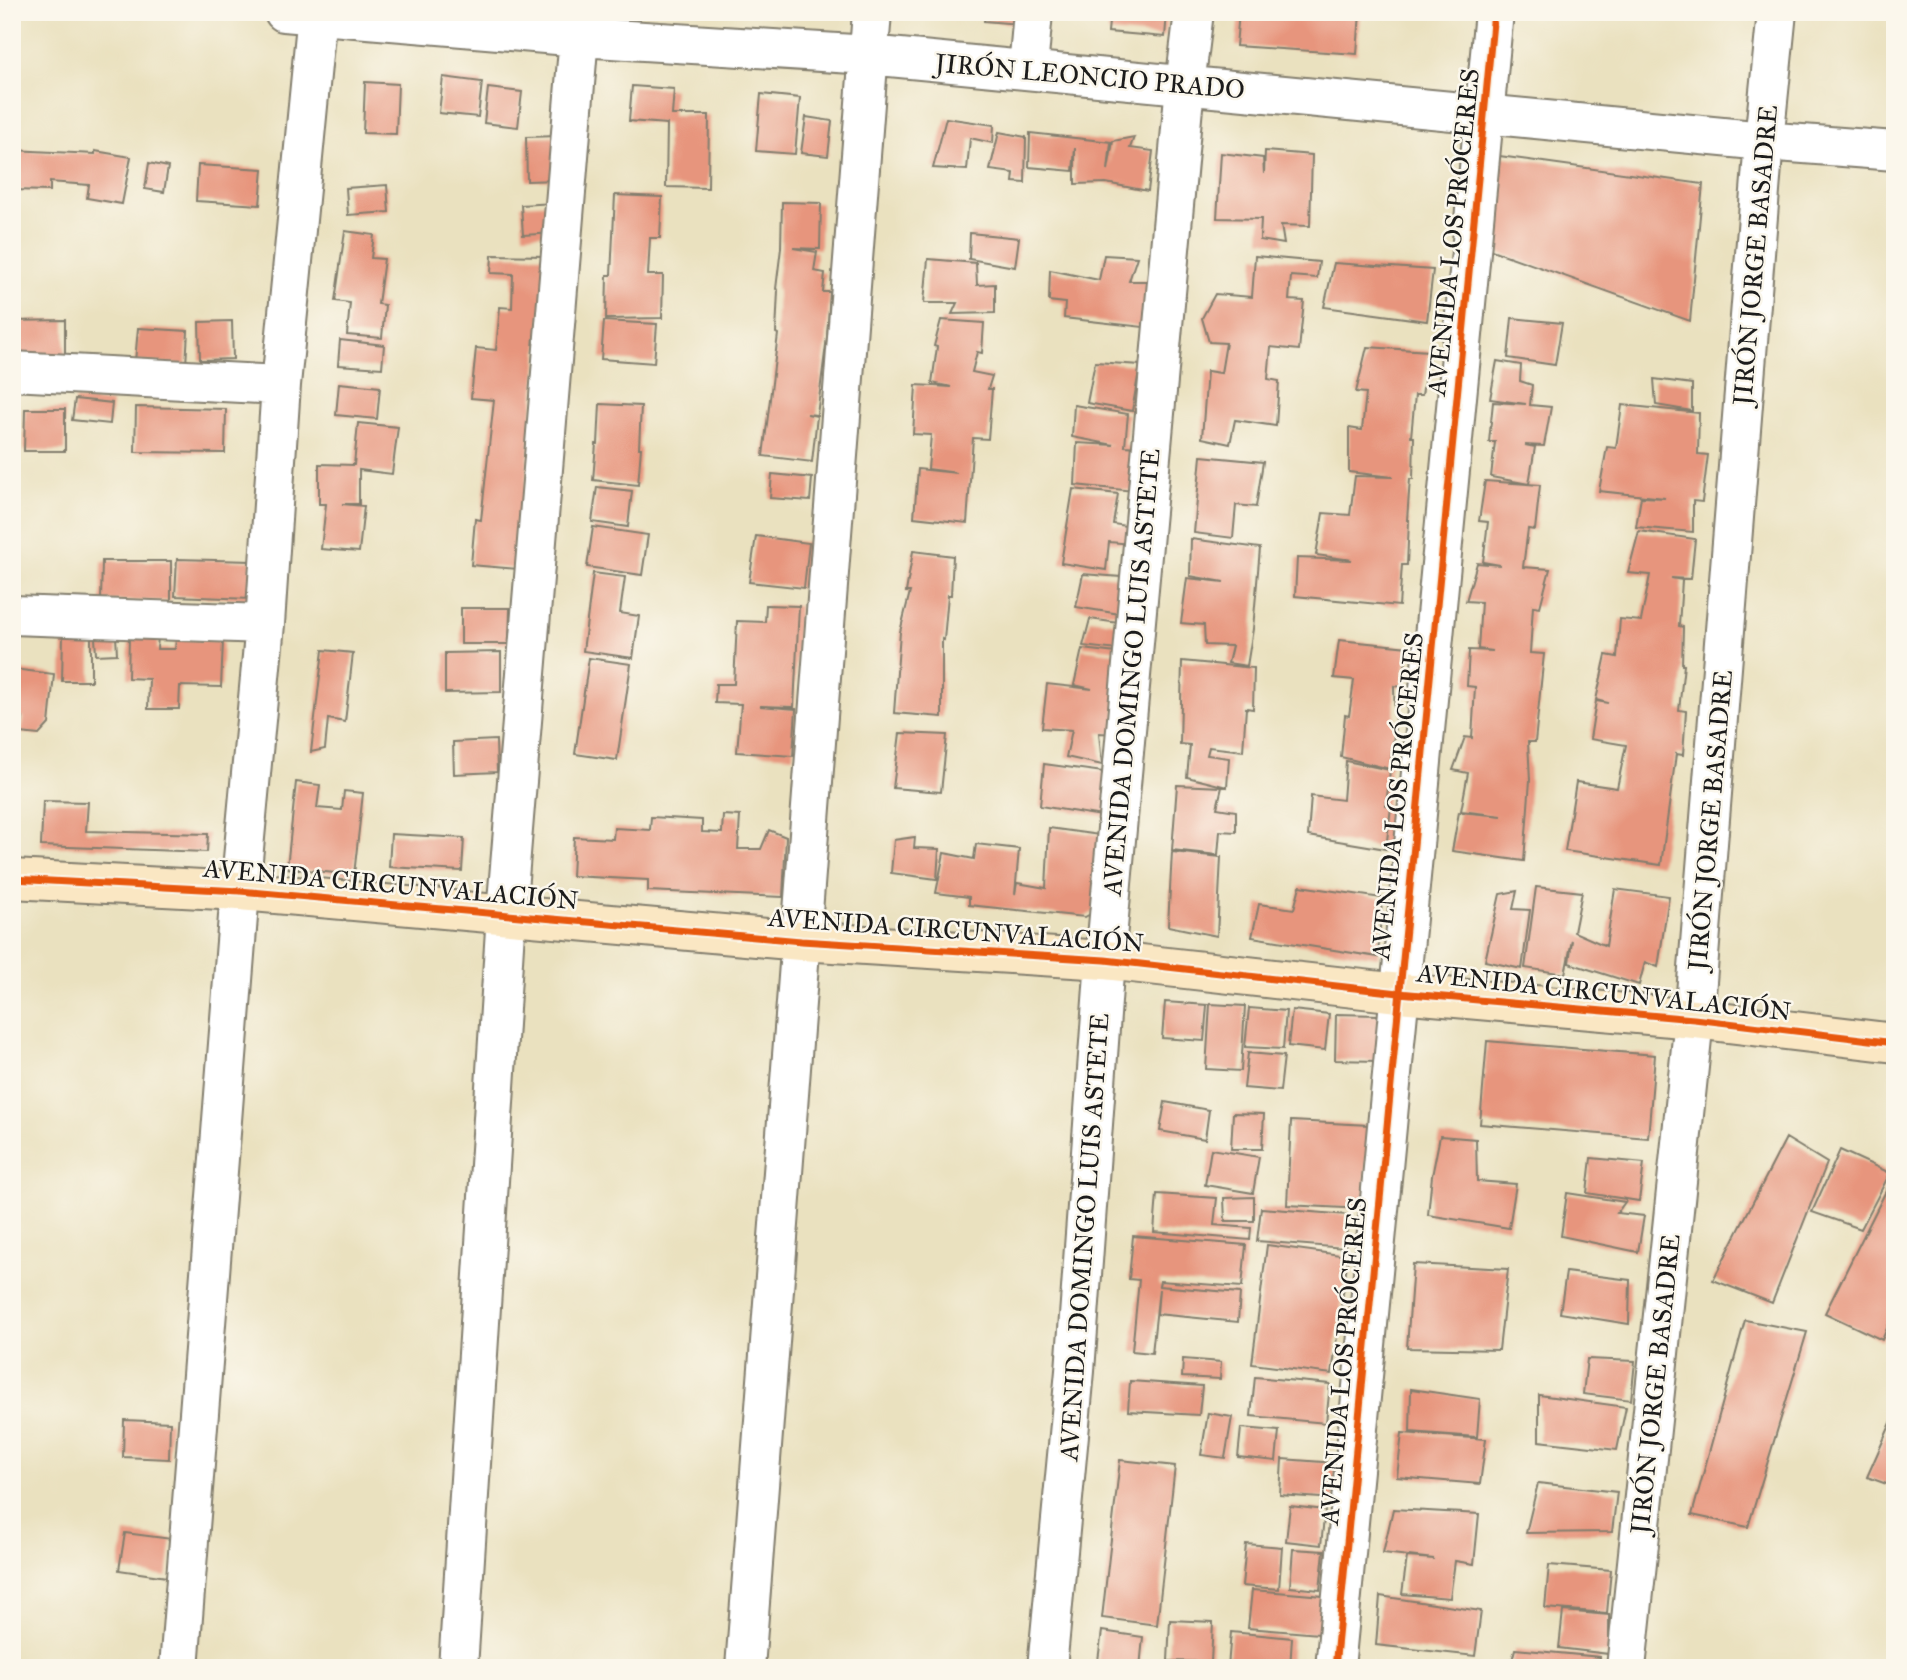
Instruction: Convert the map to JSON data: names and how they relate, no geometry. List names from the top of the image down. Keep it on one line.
{"streets":{"street":["JIRÓN LEONCIO PRADO","AVENIDA LOS PRÓCERES","JIRÓN JORGE BASADRE","AVENIDA DOMINGO LUIS ASTETE","AVENIDA CIRCUNVALACIÓN"]},"crossings":[["JIRÓN LEONCIO PRADO","AVENIDA LOS PRÓCERES"],["JIRÓN LEONCIO PRADO","JIRÓN JORGE BASADRE"],["JIRÓN LEONCIO PRADO","AVENIDA DOMINGO LUIS ASTETE"],["AVENIDA LOS PRÓCERES","AVENIDA CIRCUNVALACIÓN"],["JIRÓN JORGE BASADRE","AVENIDA CIRCUNVALACIÓN"],["AVENIDA DOMINGO LUIS ASTETE","AVENIDA CIRCUNVALACIÓN"]]}
